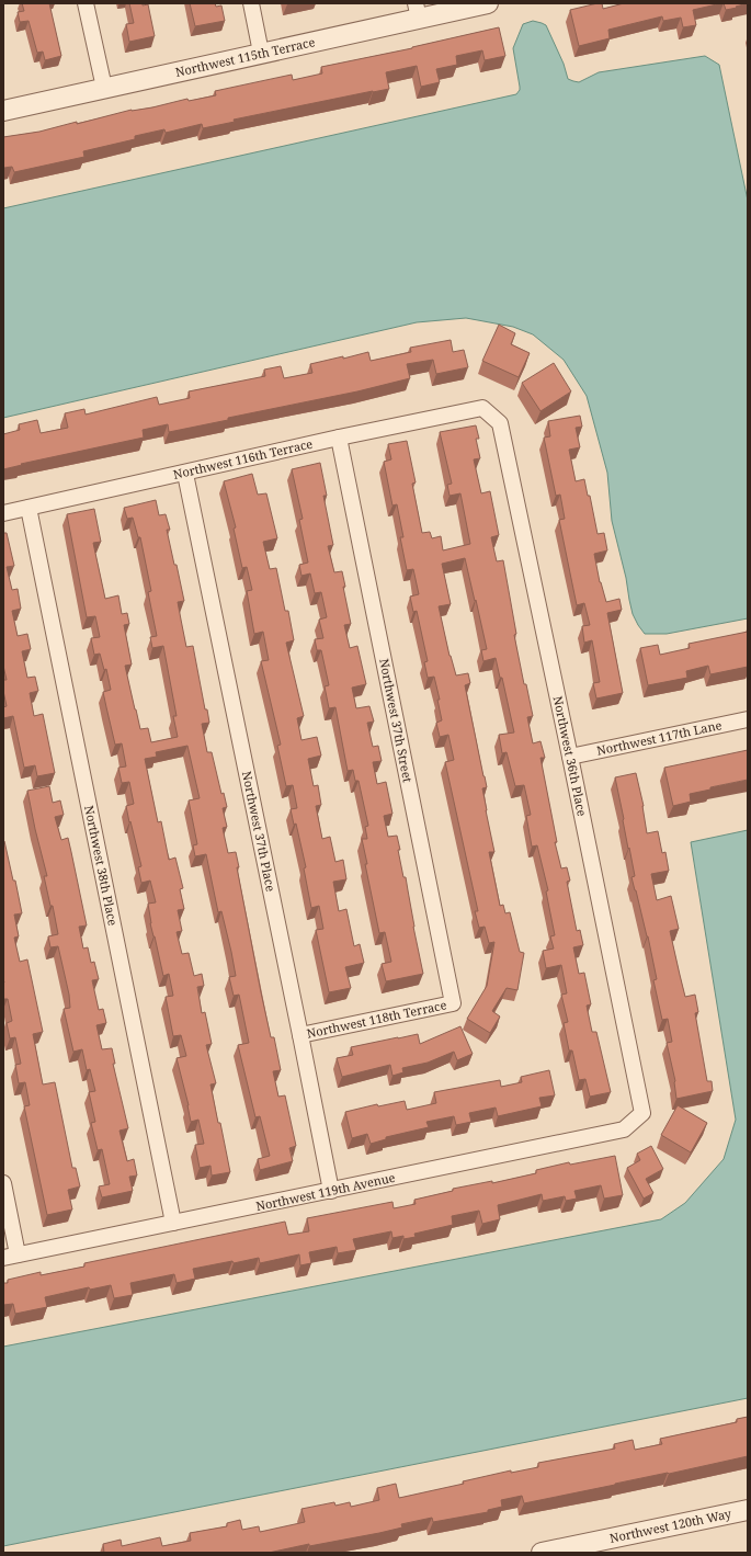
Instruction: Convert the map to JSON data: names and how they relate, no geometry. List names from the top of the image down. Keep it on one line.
{"streets":{"street":["Northwest 115th Terrace","Northwest 116th Terrace","Northwest 37th Street","Northwest 117th Lane","Northwest 36th Place","Northwest 37th Place","Northwest 38th Place","Northwest 118th Terrace","Northwest 119th Avenue","Northwest 120th Way"]},"crossings":[["Northwest 116th Terrace","Northwest 37th Street"],["Northwest 116th Terrace","Northwest 36th Place"],["Northwest 116th Terrace","Northwest 37th Place"],["Northwest 116th Terrace","Northwest 38th Place"],["Northwest 37th Street","Northwest 118th Terrace"],["Northwest 117th Lane","Northwest 36th Place"],["Northwest 36th Place","Northwest 119th Avenue"],["Northwest 37th Place","Northwest 118th Terrace"],["Northwest 37th Place","Northwest 119th Avenue"],["Northwest 38th Place","Northwest 119th Avenue"]]}
